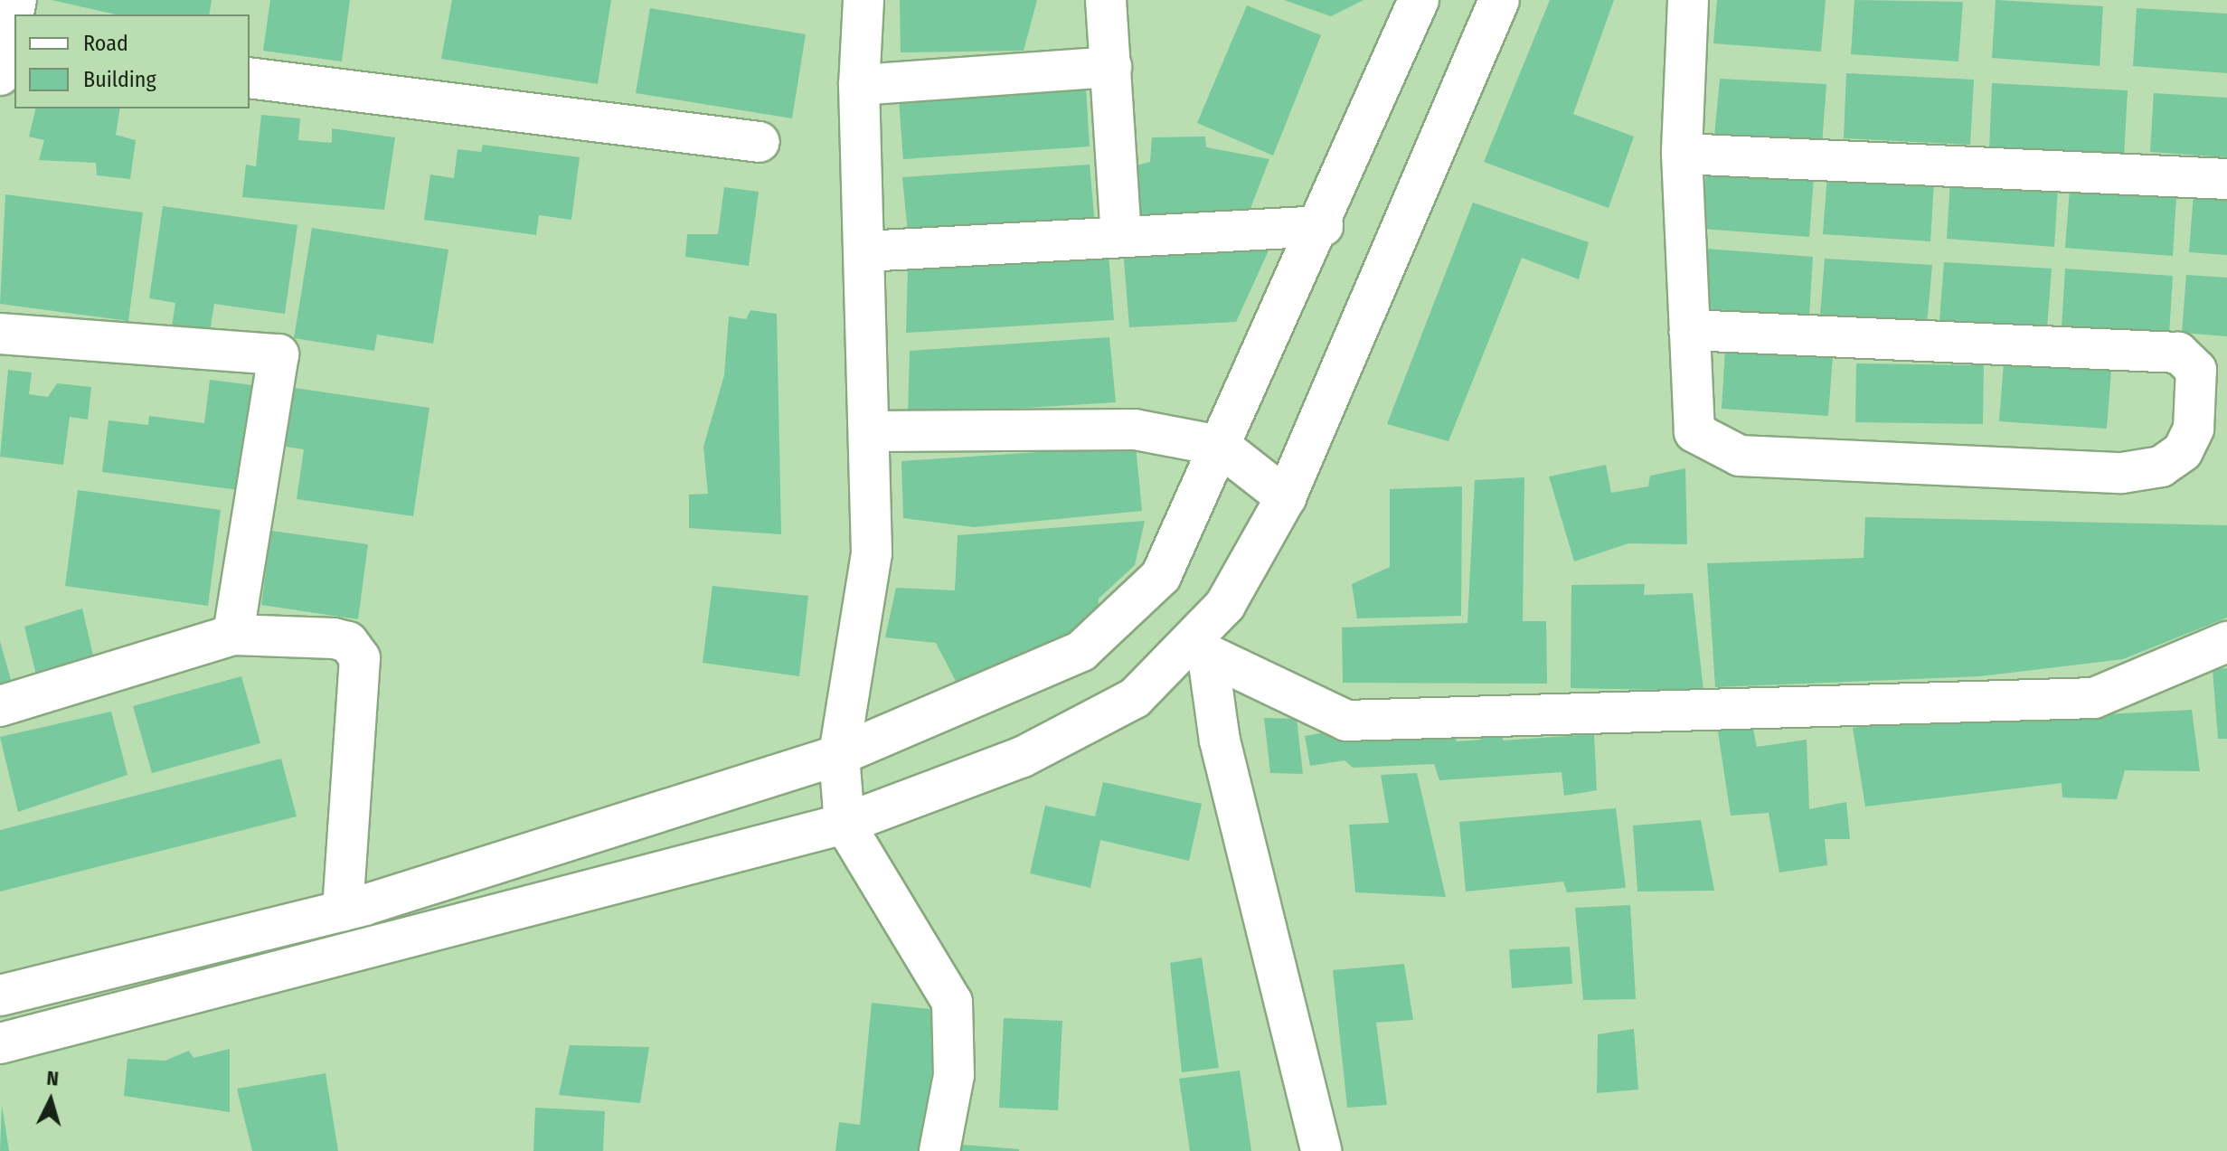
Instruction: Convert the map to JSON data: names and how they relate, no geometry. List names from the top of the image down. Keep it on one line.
{"legend":["Road","Building"],"north":"top"}
